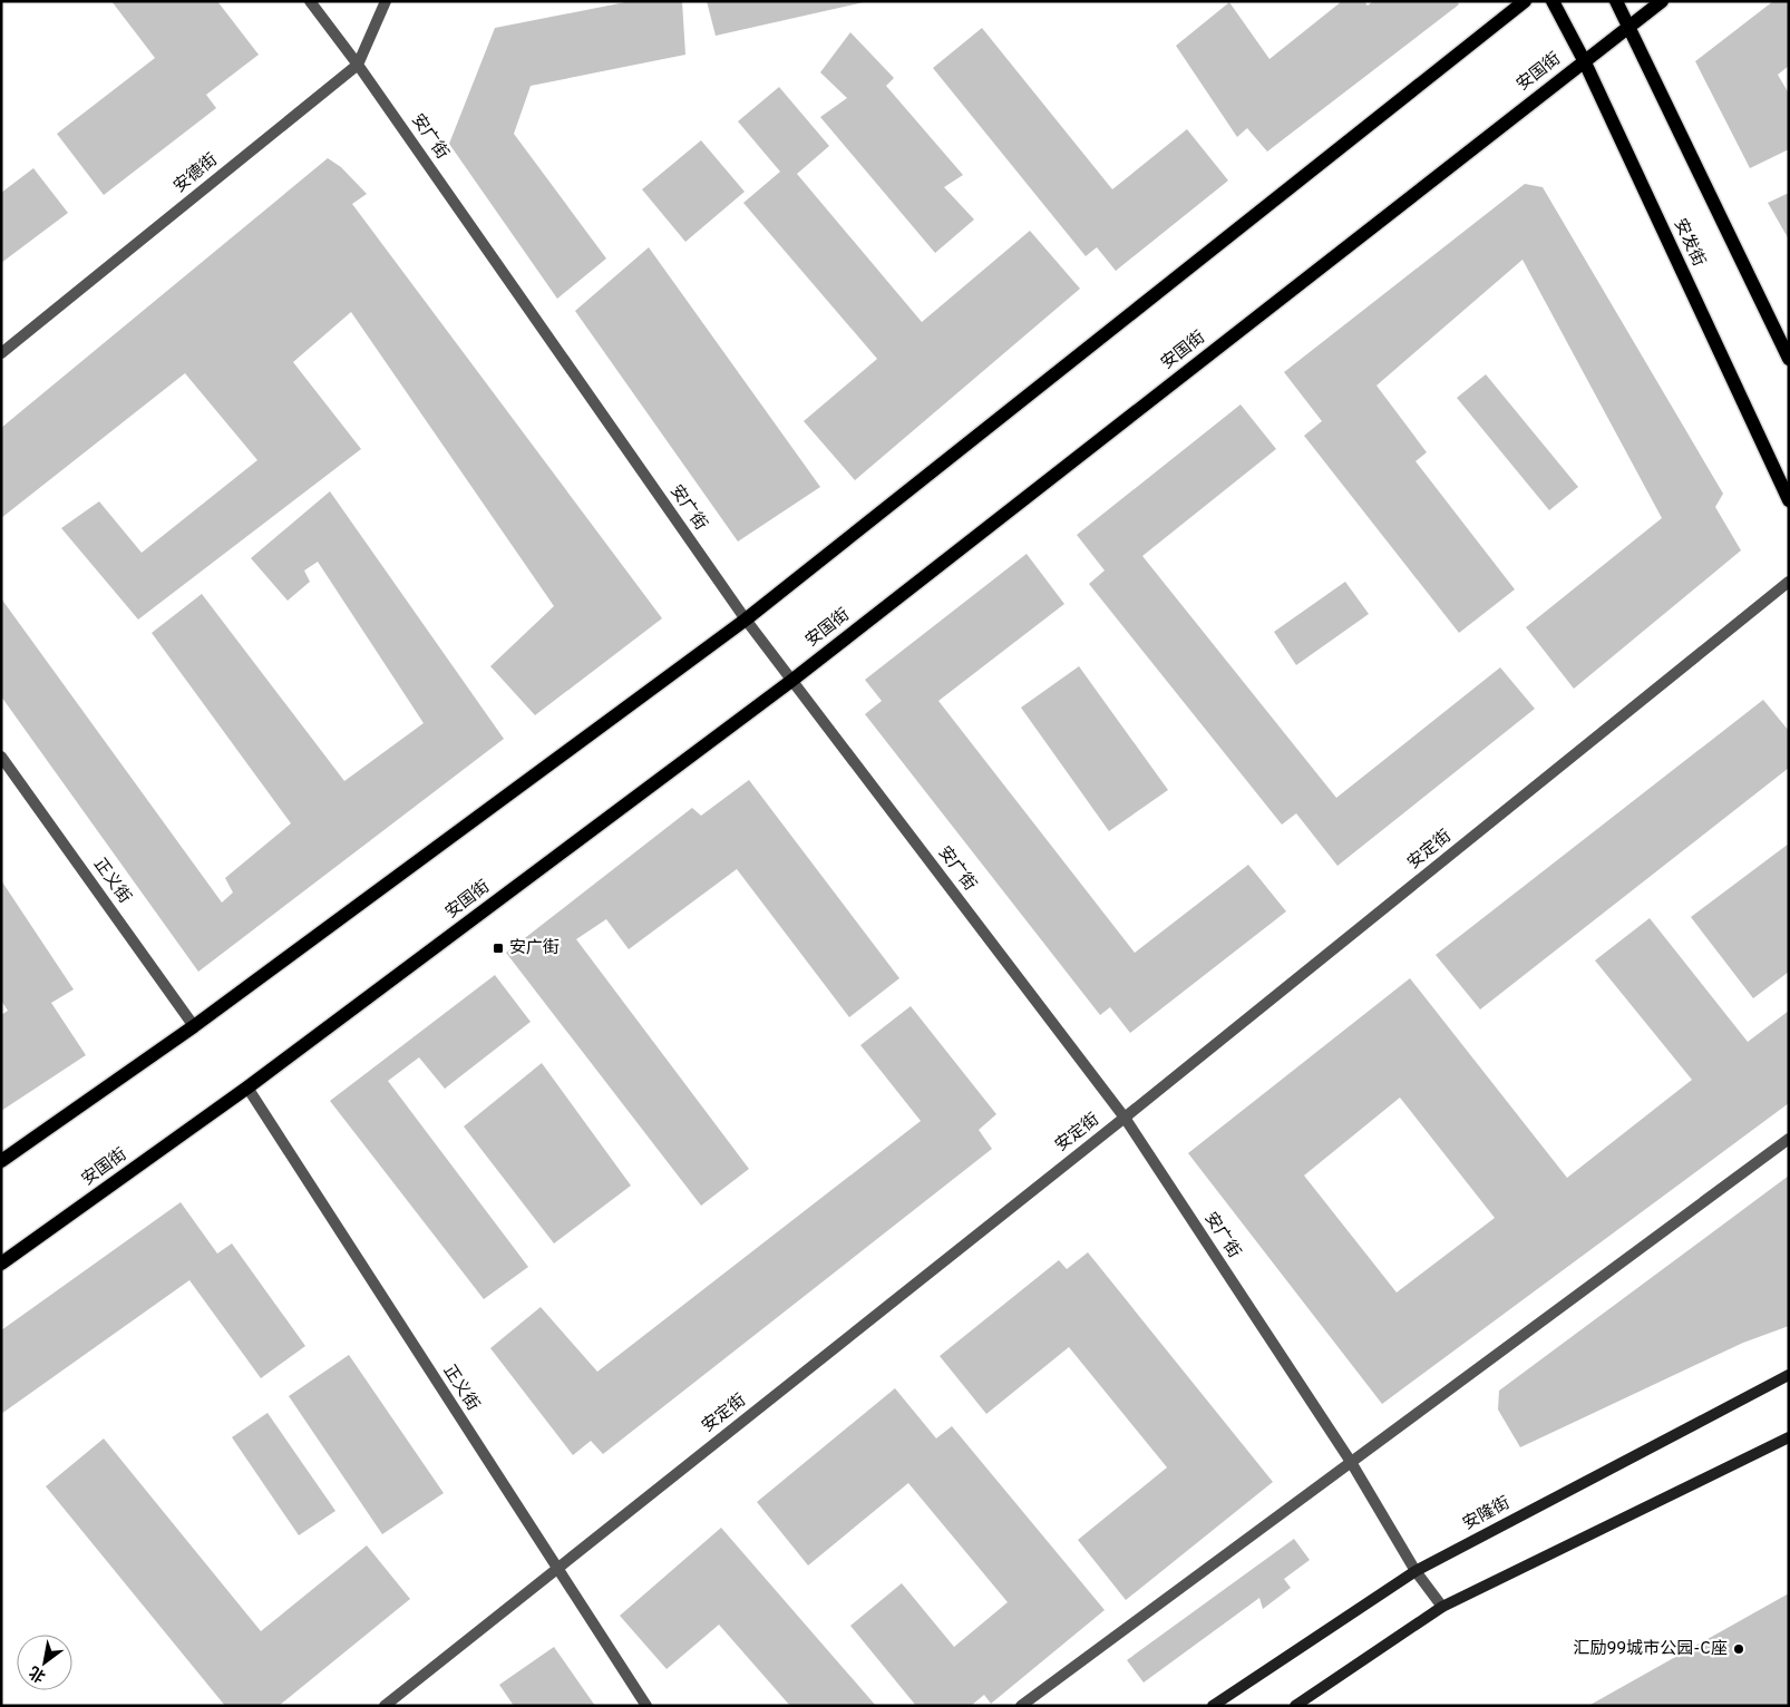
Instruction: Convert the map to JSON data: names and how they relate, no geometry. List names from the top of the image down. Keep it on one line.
{"streets":{"main road":["安国街","安发街","安隆街"],"street":["安广街","安德街","安定街","正义街"]},"crossings":[["安国街","安广街"],["安国街","安发街"],["安国街","正义街"],["安广街","安德街"],["安广街","安定街"],["安广街","安隆街"],["安定街","正义街"]],"places":{"transit":["安广街"],"other":["汇励99城市公园-C座"]},"north":"bottom left"}
